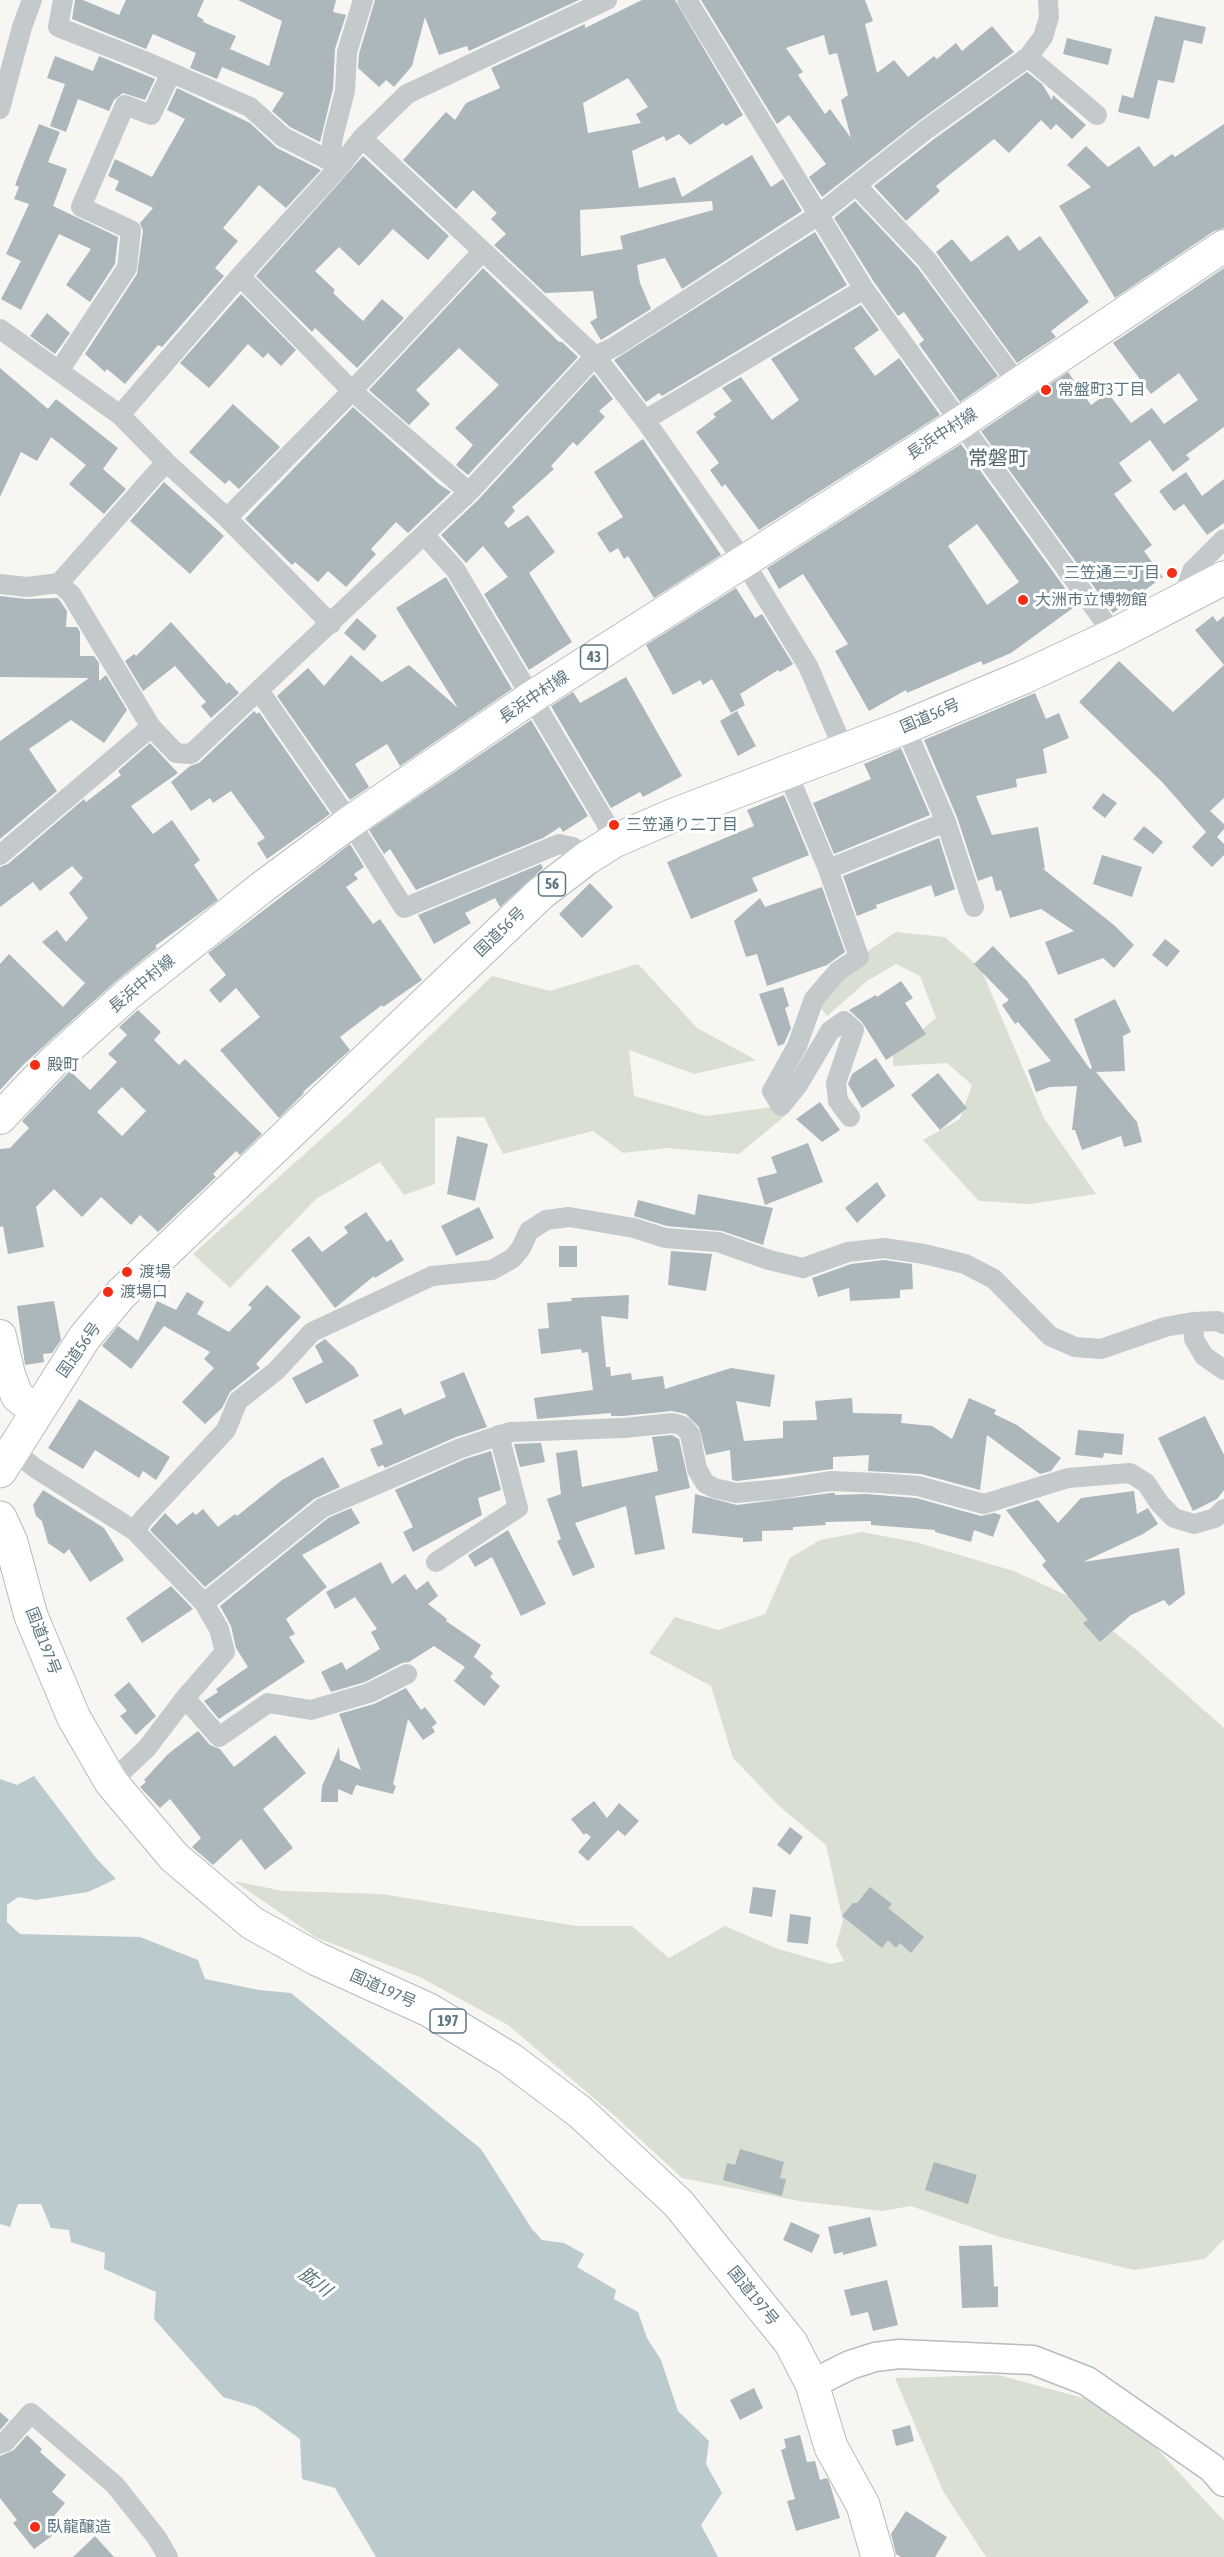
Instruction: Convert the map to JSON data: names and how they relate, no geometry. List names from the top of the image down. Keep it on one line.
{"streets":{"highway":["国道56号","56","国道197号","197"],"main road":["長浜中村線","43"]},"districts":["常磐町"],"water":["肱川"],"places":["常盤町3丁目","三笠通三丁目","大洲市立博物館","三笠通り二丁目","殿町","渡場","渡場口","臥龍醸造"]}
